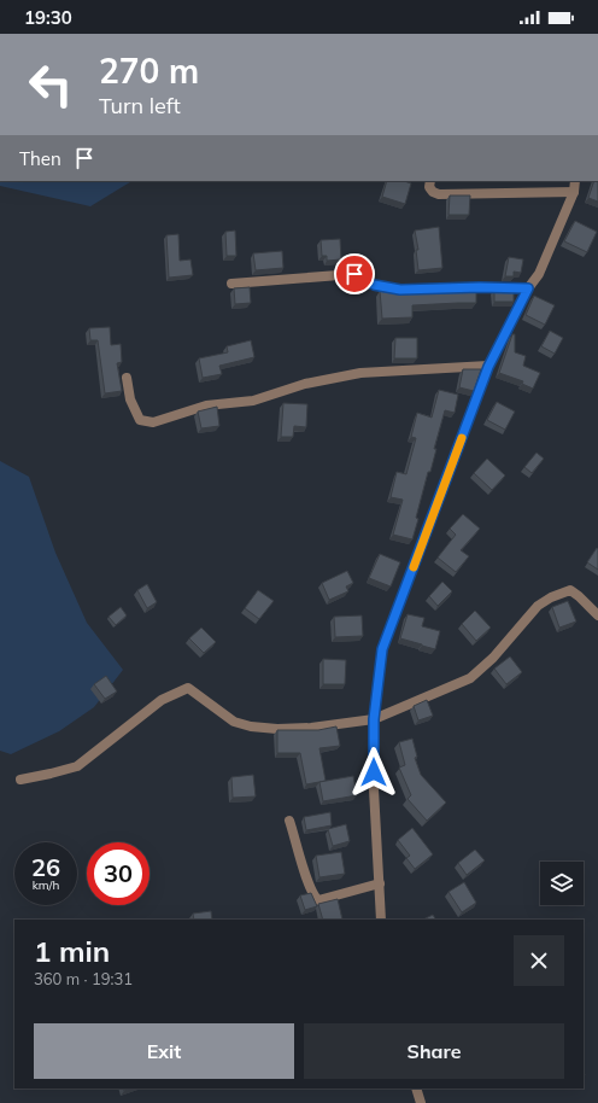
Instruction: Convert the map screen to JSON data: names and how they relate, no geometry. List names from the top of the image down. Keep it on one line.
{"page":{"status":"19:30","turn":["270 m","Turn left"],"then":"Then","speed":"26 km/h","limit":"30","heading":["1 min","360 m · 19:31"],"buttons":["Exit","Share"]}}
